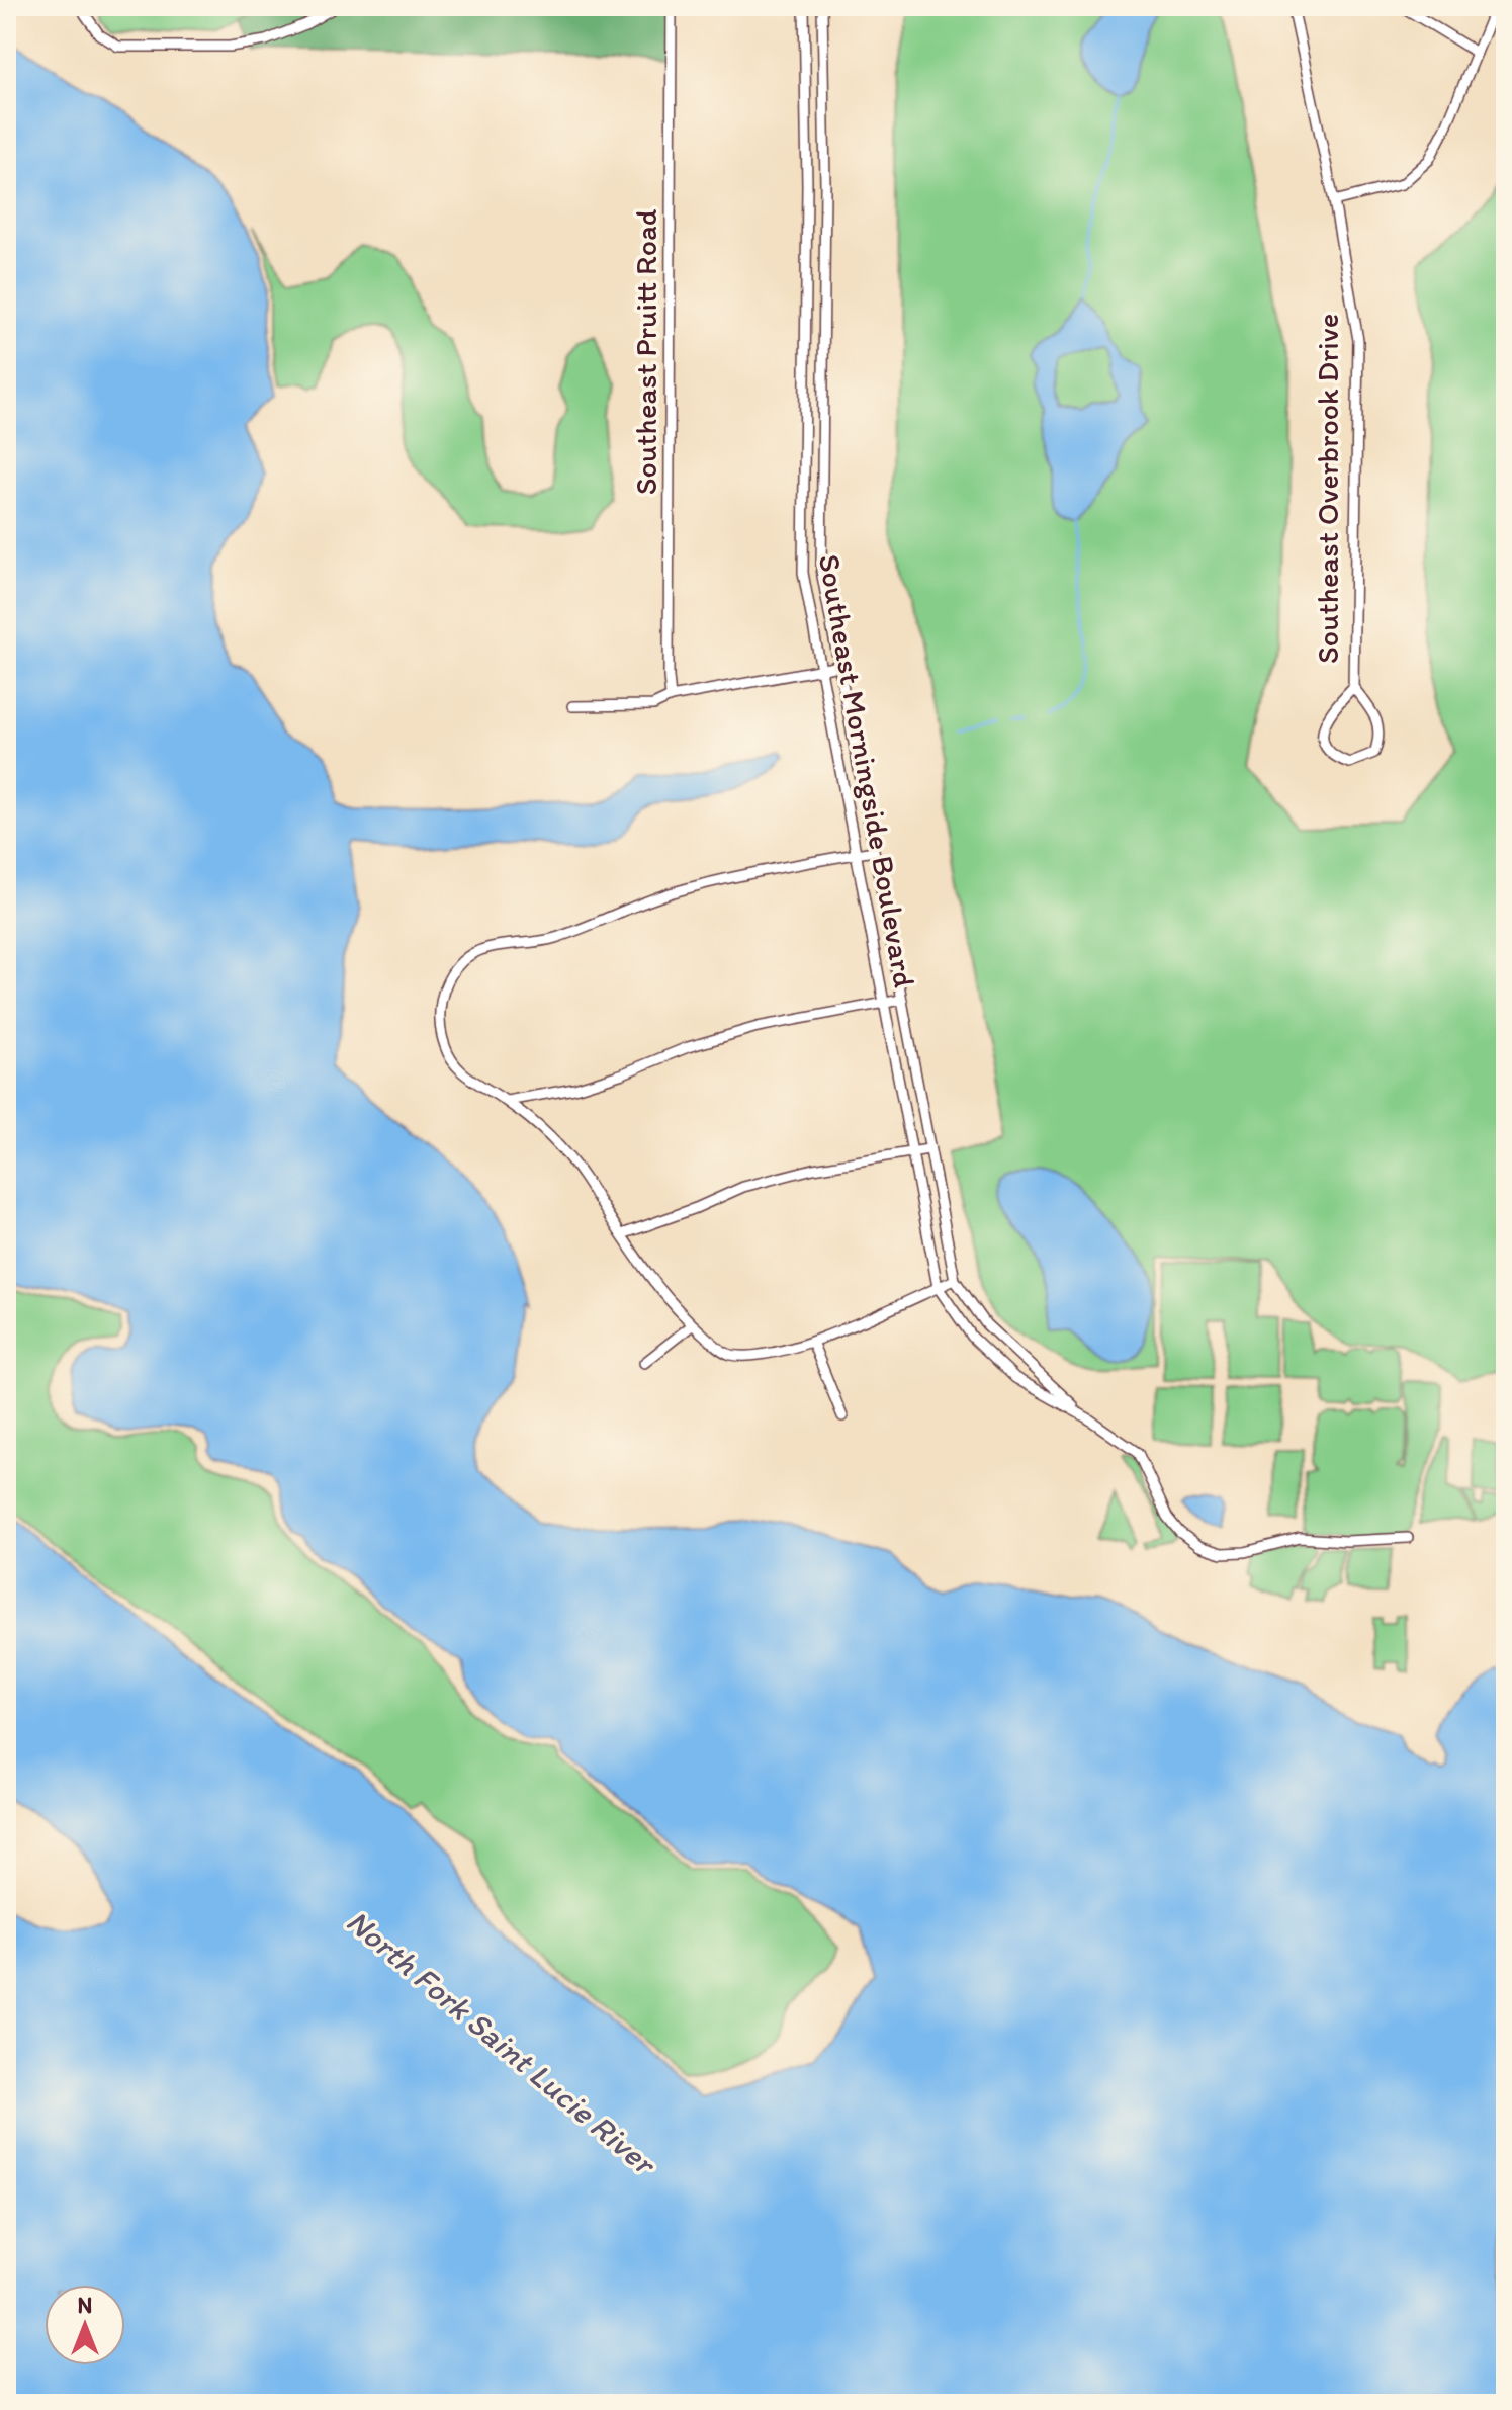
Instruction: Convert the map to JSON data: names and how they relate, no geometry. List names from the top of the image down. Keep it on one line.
{"streets":{"street":["Southeast Pruitt Road","Southeast Overbrook Drive","Southeast Morningside Boulevard"]},"water":["North Fork Saint Lucie River"],"north":"top"}
